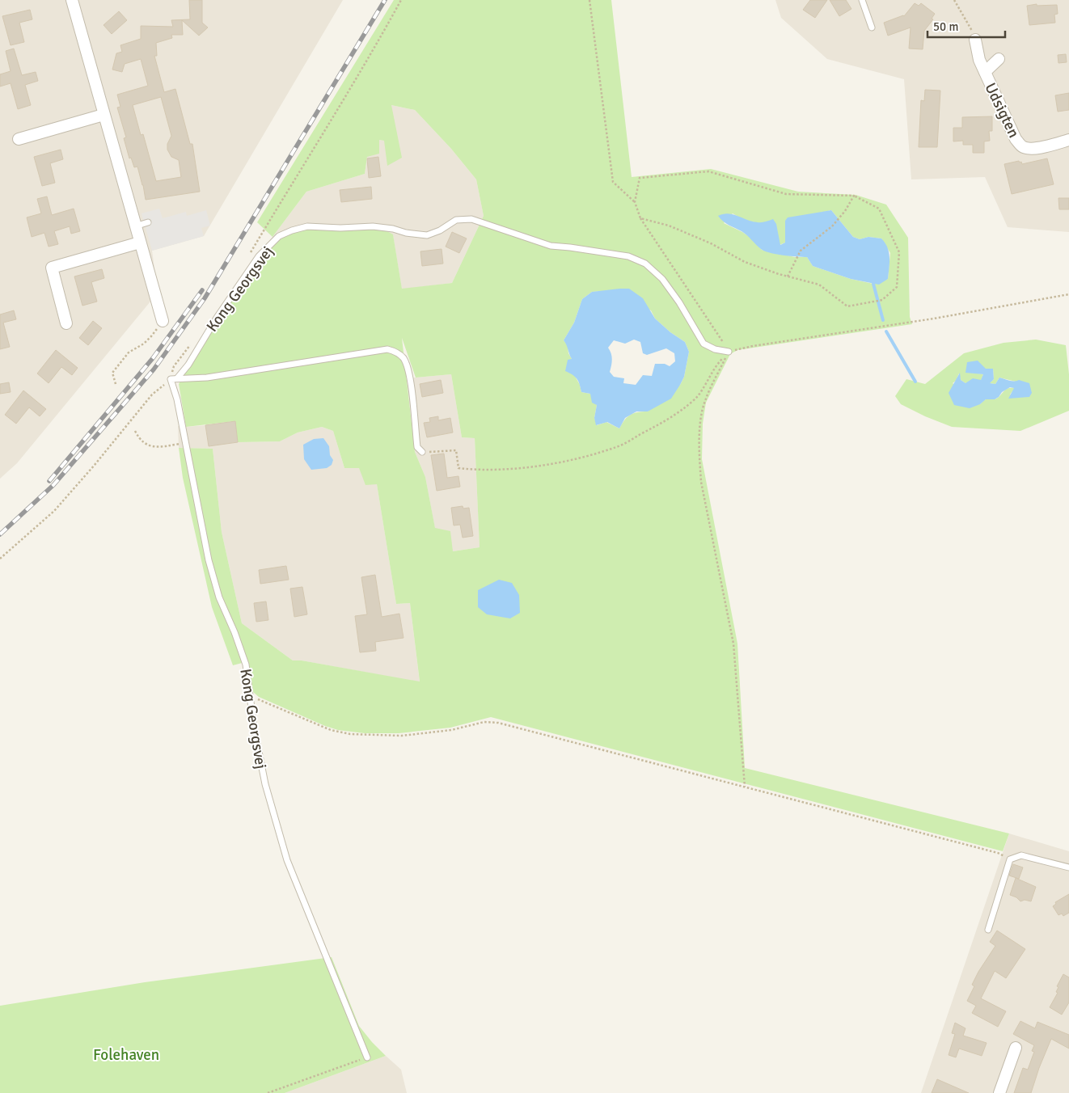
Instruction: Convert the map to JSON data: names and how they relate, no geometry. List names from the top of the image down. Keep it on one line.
{"streets":{"street":["Udsigten"],"lane":["Kong Georgsvej"]},"parks":["Folehaven"],"scale_bar":"50 m"}
